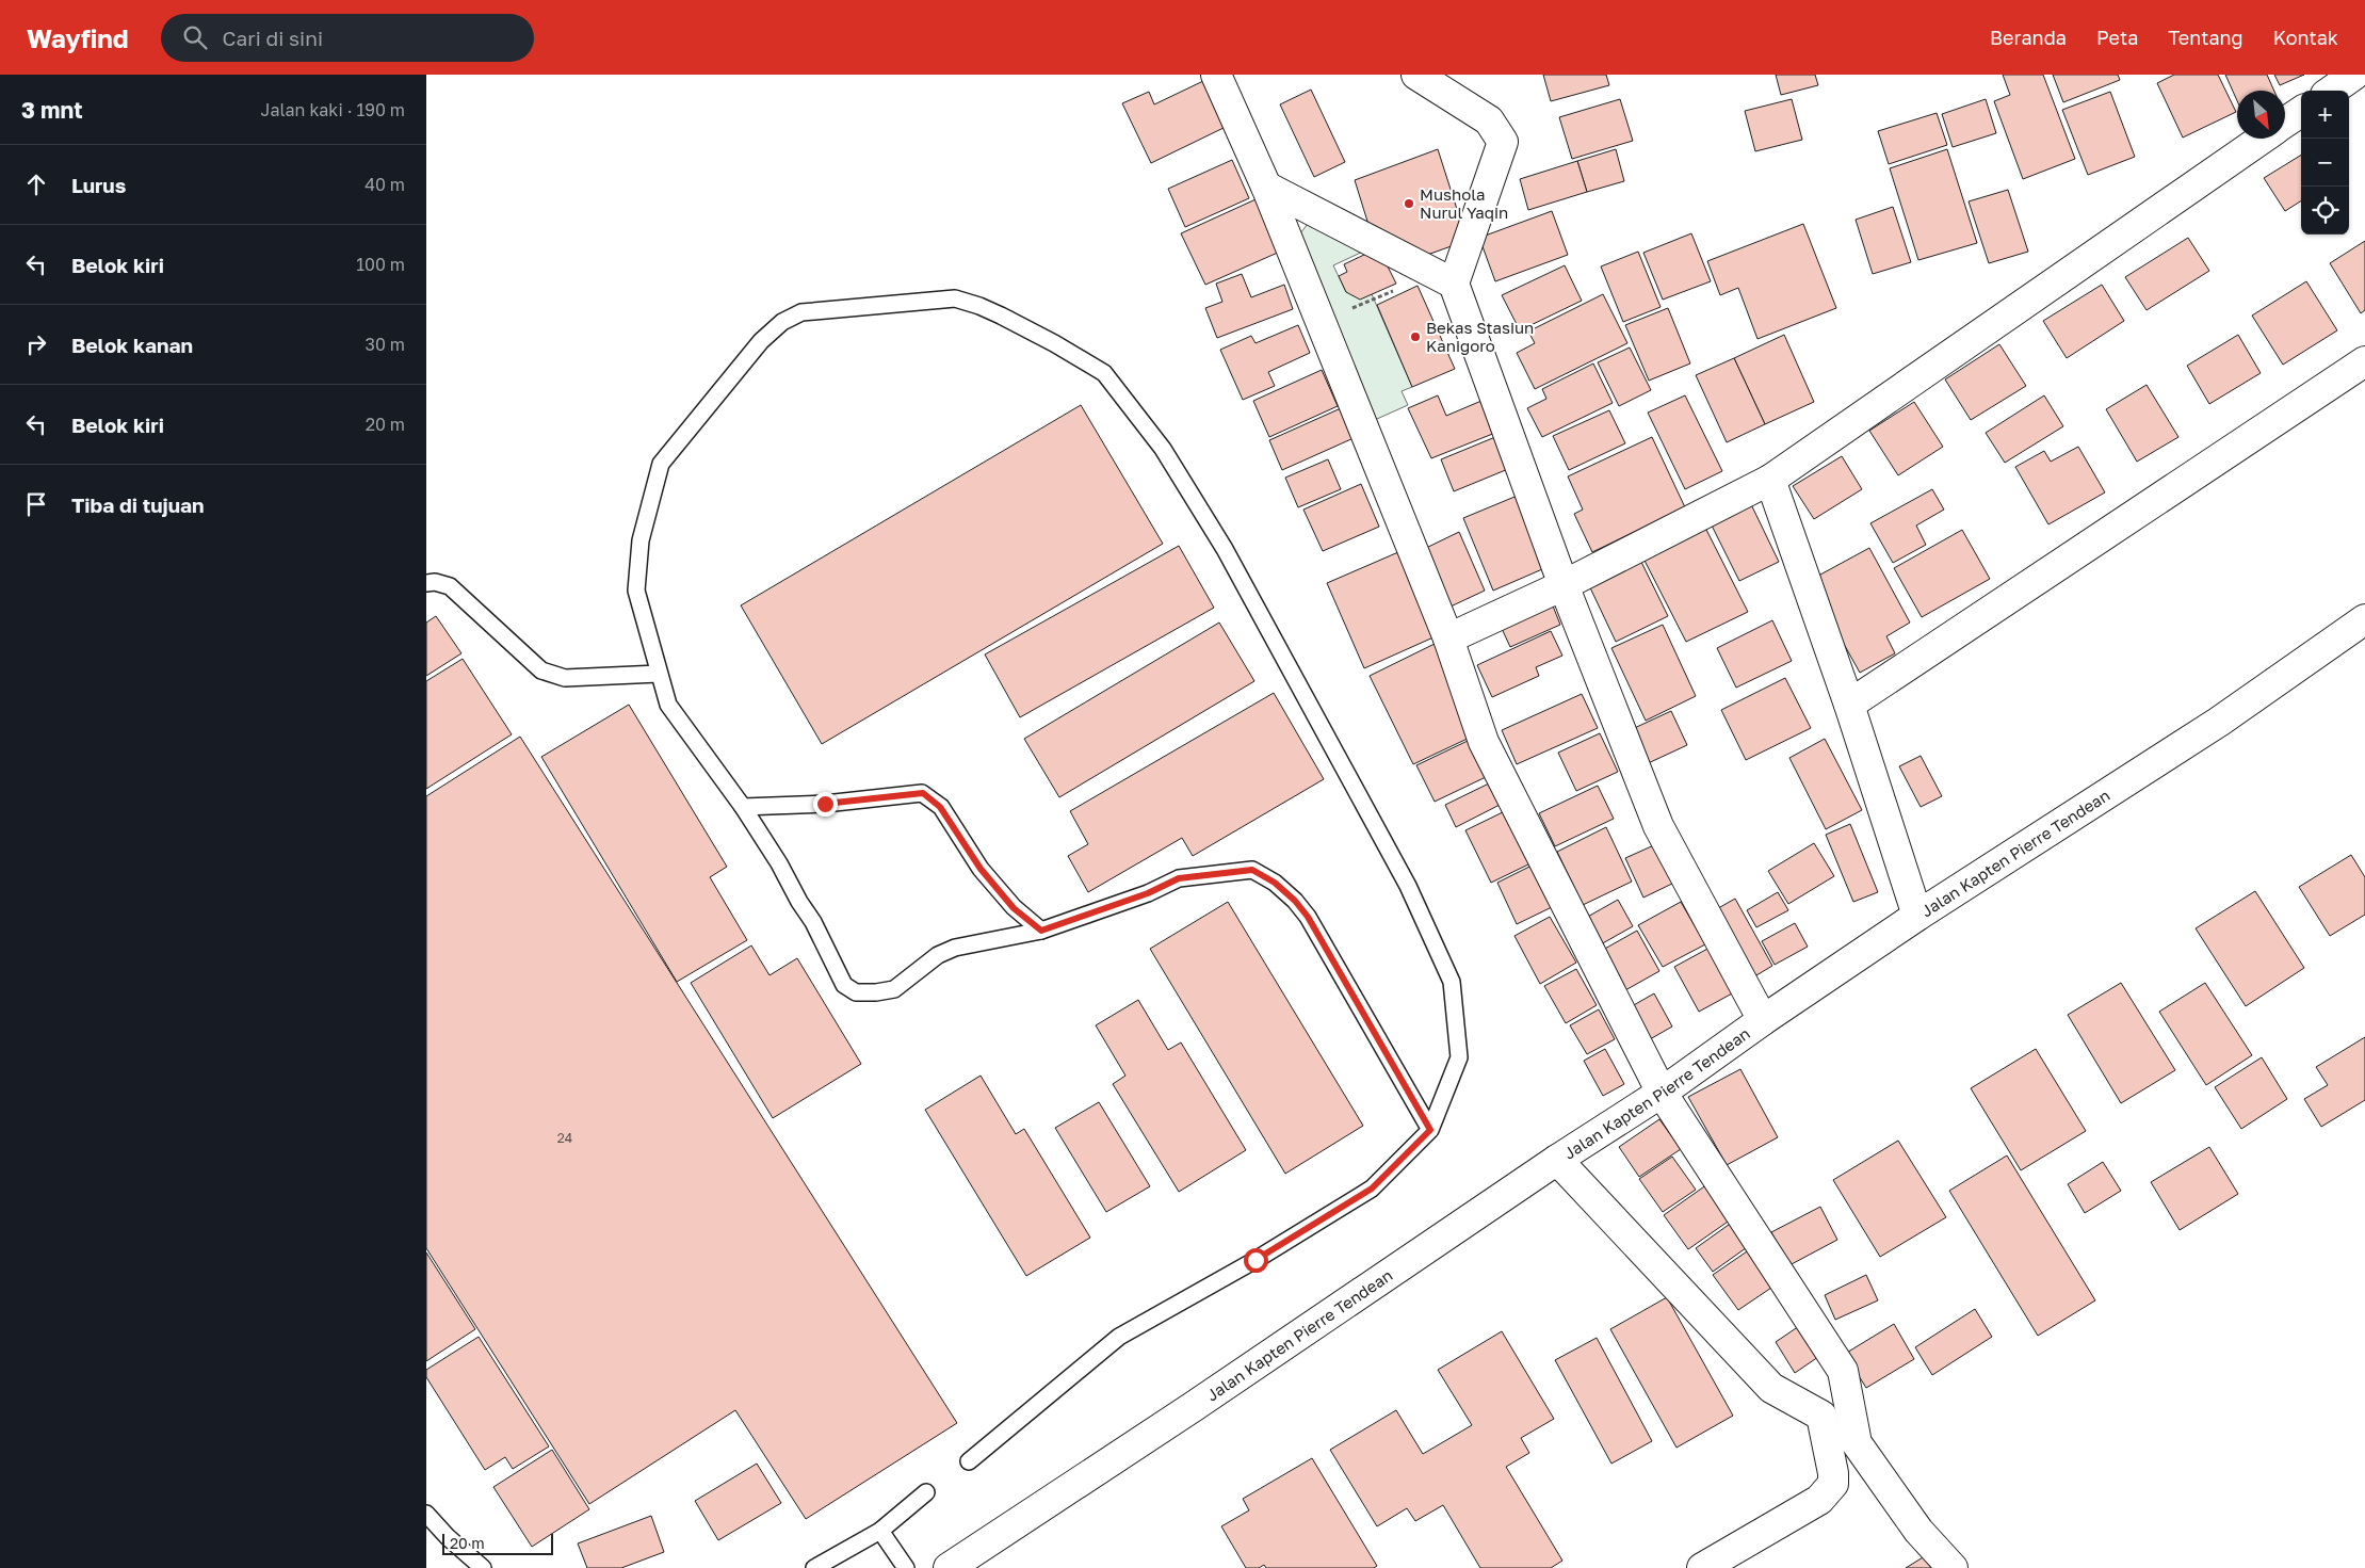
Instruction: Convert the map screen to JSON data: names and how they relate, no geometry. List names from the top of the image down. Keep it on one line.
{"streets":{"street":["Jalan Kapten Pierre Tendean"]},"places":["Mushola Nurul Yaqin","Bekas Stasiun Kanigoro"],"house_numbers":["24"],"scale_bar":"20 m","north":"bottom right","page":{"header":"Wayfind","search":"Cari di sini","nav":["Beranda","Peta","Tentang","Kontak"],"heading":["3 mnt","Jalan kaki · 190 m"],"map_buttons":["+","−"],"list":[["Lurus","40 m"],["Belok kiri","100 m"],["Belok kanan","30 m"],["Belok kiri","20 m"],"Tiba di tujuan"],"scale":"20 m"}}
